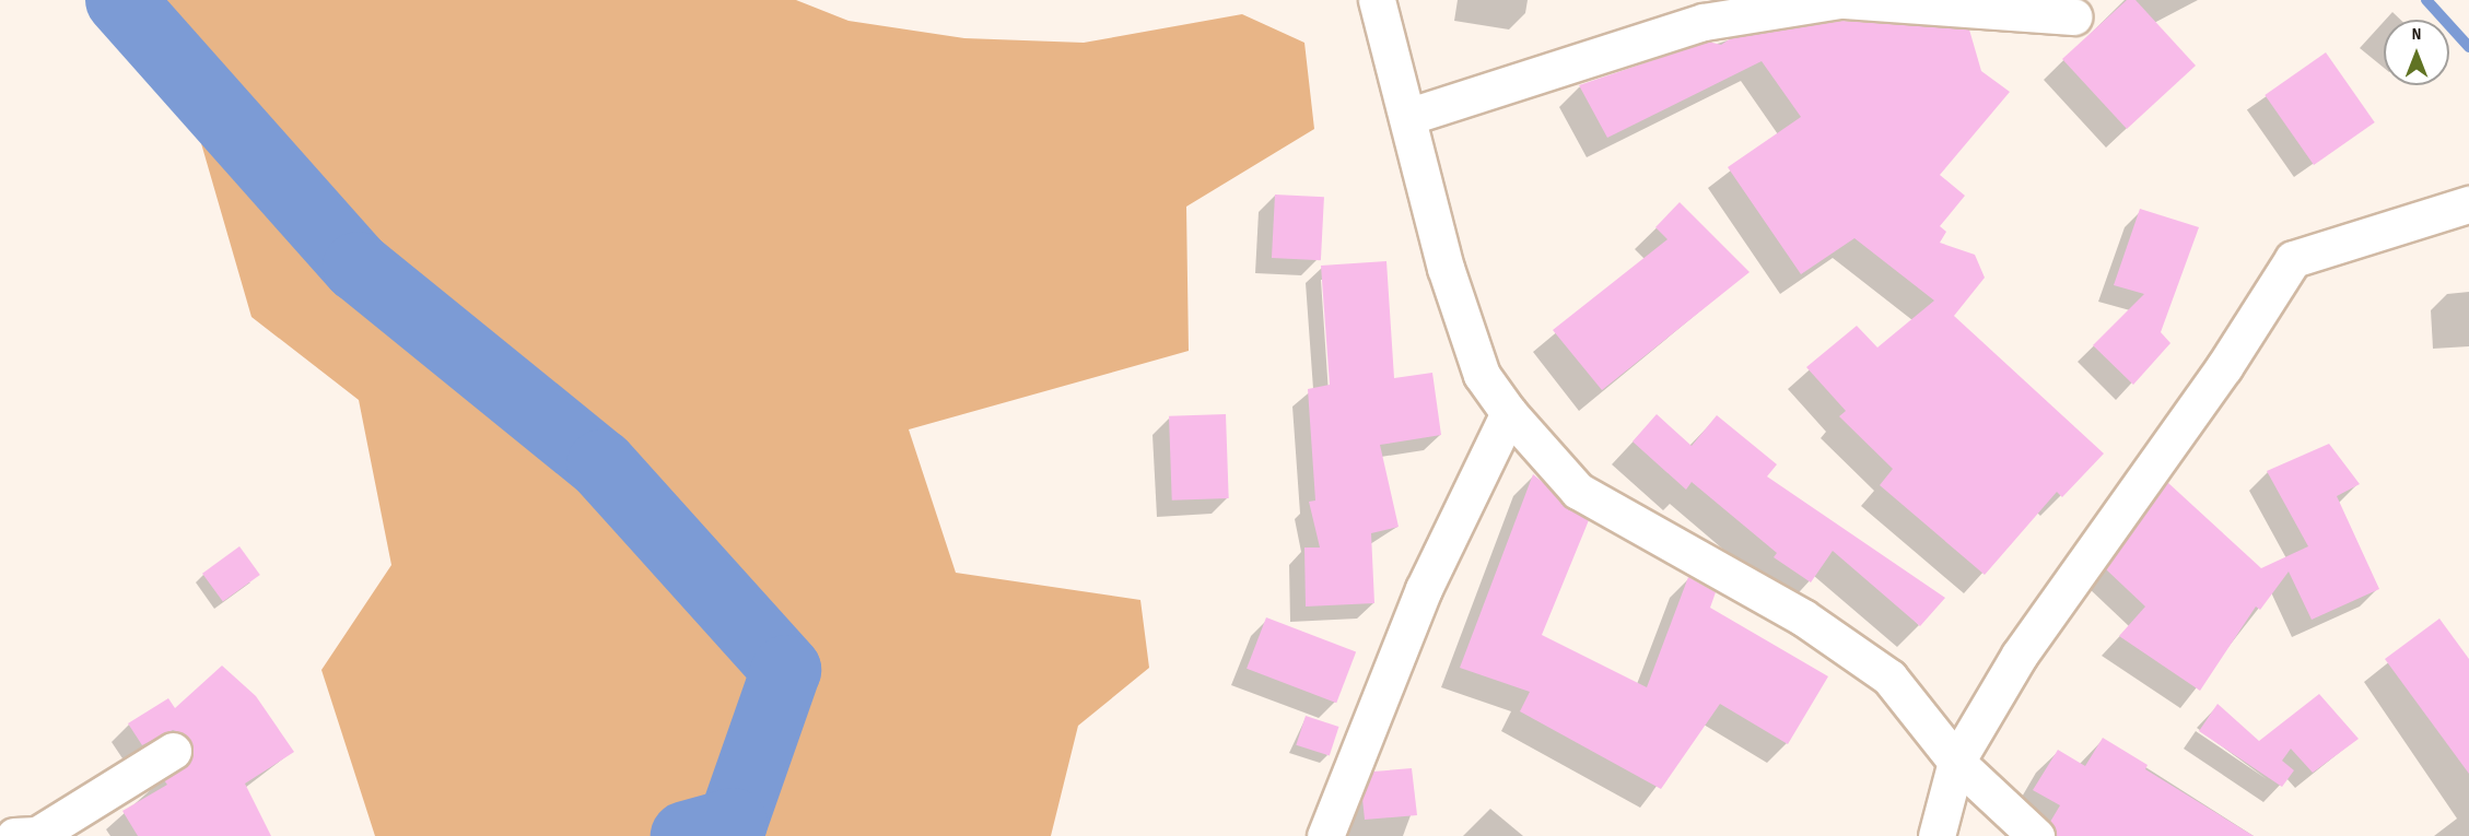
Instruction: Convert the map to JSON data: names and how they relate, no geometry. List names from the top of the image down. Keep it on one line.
{"north":"top"}
